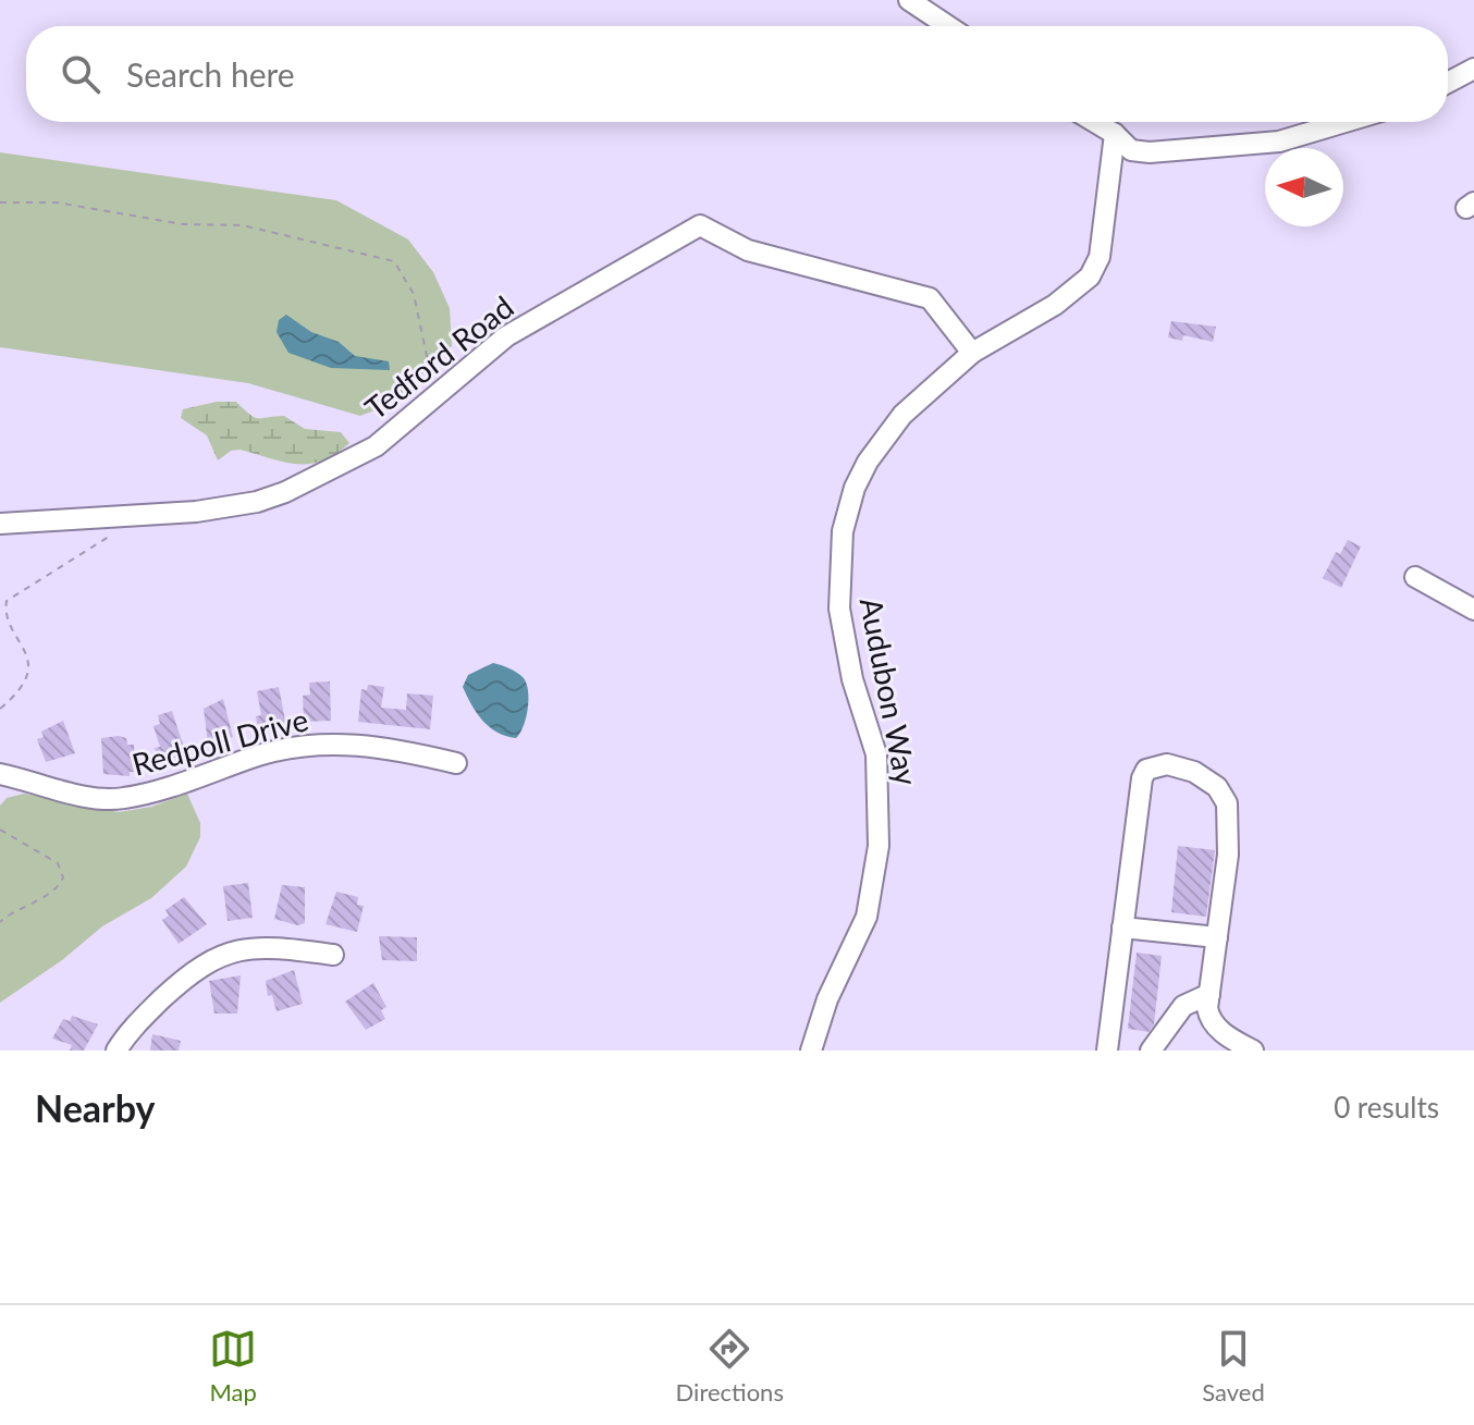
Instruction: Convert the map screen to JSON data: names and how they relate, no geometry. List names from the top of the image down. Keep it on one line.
{"streets":{"street":["Tedford Road","Audubon Way","Redpoll Drive"]},"crossings":[["Tedford Road","Audubon Way"]],"north":"left","page":{"search":"Search here","heading":["Nearby","0 results"],"nav":["Map","Directions","Saved"]}}
